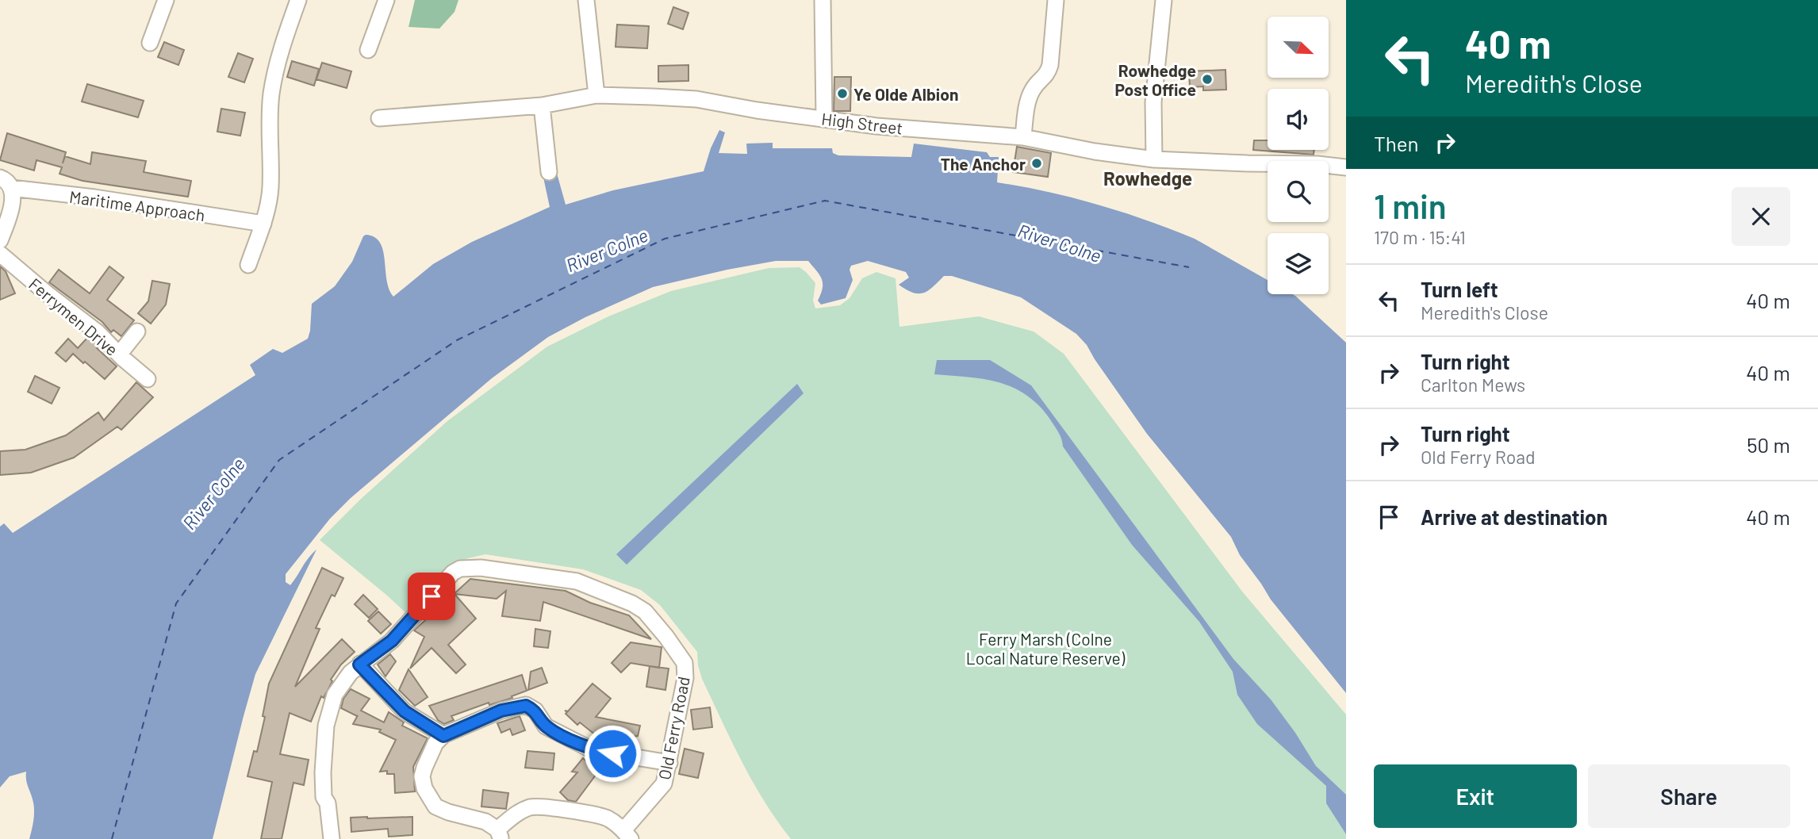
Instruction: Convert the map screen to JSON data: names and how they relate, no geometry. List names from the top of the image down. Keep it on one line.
{"streets":{"street":["High Street","Maritime Approach","Ferrymen Drive","Old Ferry Road"]},"districts":["Rowhedge"],"water":["River Colne"],"parks":["Ferry Marsh (Colne Local Nature Reserve)"],"places":["Rowhedge Post Office","Ye Olde Albion","The Anchor"],"north":"bottom right","page":{"turn":["40 m","Meredith's Close"],"then":"Then","heading":["1 min","170 m · 15:41"],"list":[{"name":"Turn left","note":"Meredith's Close","value":"40 m"},{"name":"Turn right","note":"Carlton Mews","value":"40 m"},{"name":"Turn right","note":"Old Ferry Road","value":"50 m"},{"name":"Arrive at destination","value":"40 m"}],"buttons":["Exit","Share"]}}
